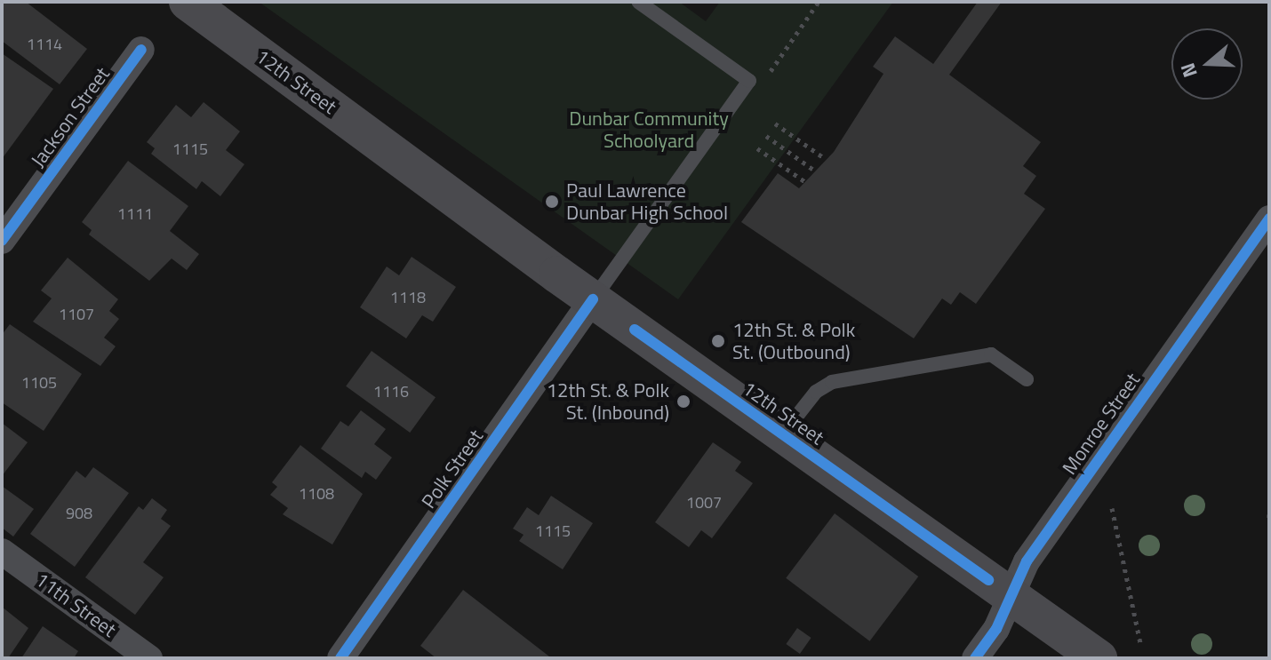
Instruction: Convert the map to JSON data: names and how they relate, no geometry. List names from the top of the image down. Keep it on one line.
{"streets":{"main road":["12th Street"],"street":["Jackson Street","Monroe Street","Polk Street","11th Street"]},"crossings":[["12th Street","Monroe Street"],["12th Street","Polk Street"]],"parks":["Dunbar Community Schoolyard"],"places":["Paul Lawrence Dunbar High School","12th St. & Polk St. (Outbound)","12th St. & Polk St. (Inbound)"],"house_numbers":["1114","1115","1111","1118","1107","1105","1116","1108","1007","908","1115"],"north":"left"}
